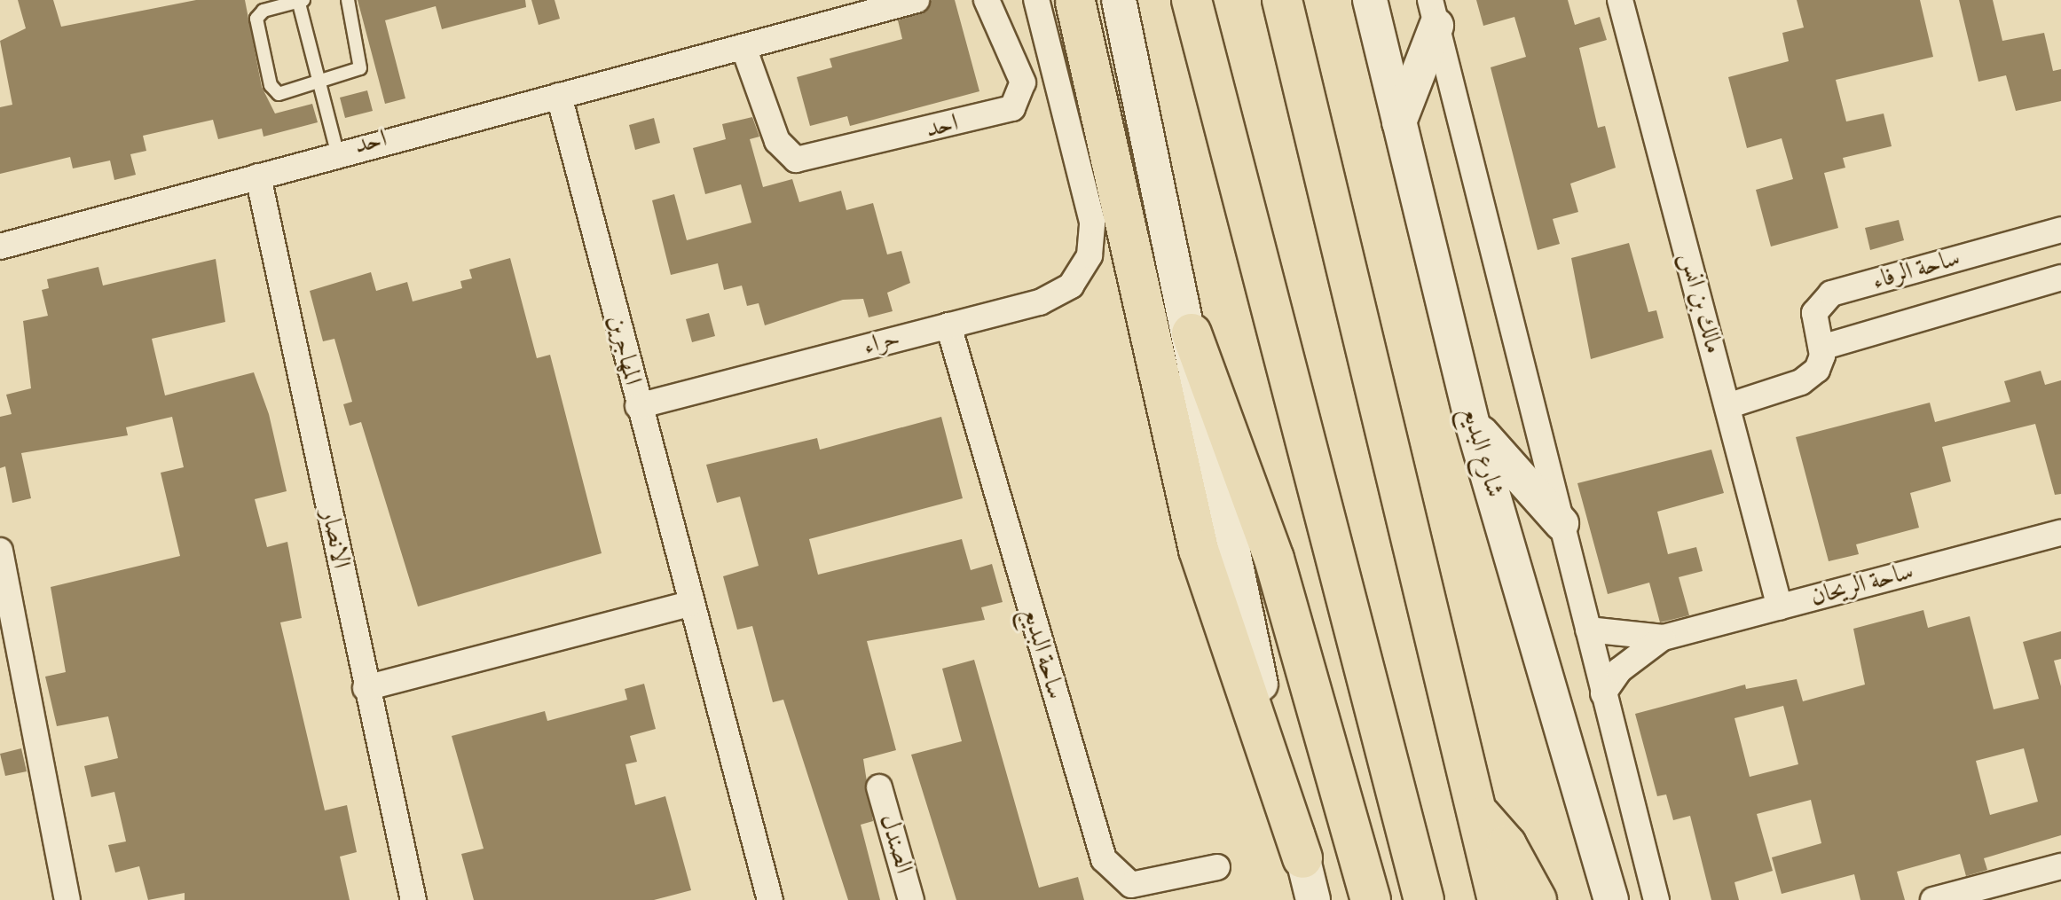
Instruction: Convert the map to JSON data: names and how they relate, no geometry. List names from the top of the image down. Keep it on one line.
{"streets":{"main road":["شارع البديع"],"street":["احد","ساحة الرفاء","مالك بن انس","حراء","المهاجرين","الانصار","ساحة الريحان","ساحة البديع","الصندل"]},"crossings":[["احد","المهاجرين"],["احد","الانصار"],["مالك بن انس","ساحة الريحان"],["حراء","المهاجرين"],["حراء","ساحة البديع"]]}
